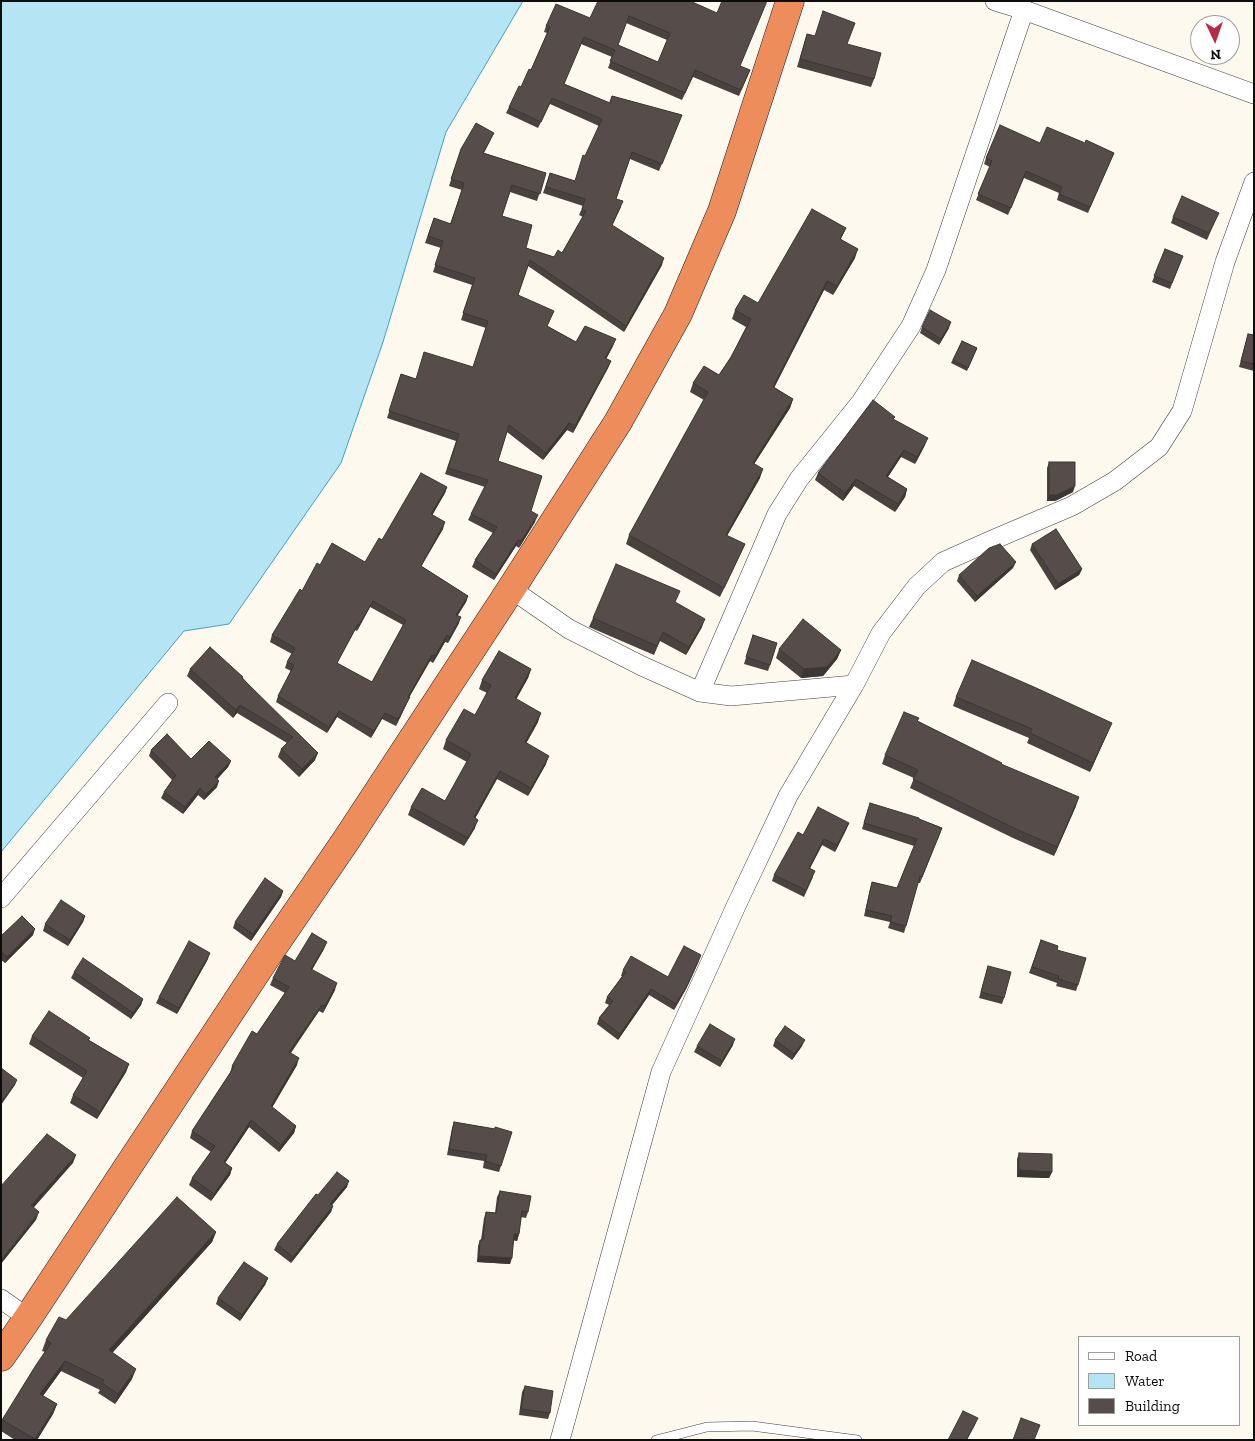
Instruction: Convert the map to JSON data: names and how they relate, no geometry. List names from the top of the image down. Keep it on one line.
{"legend":["Road","Water","Building"],"north":"bottom"}
